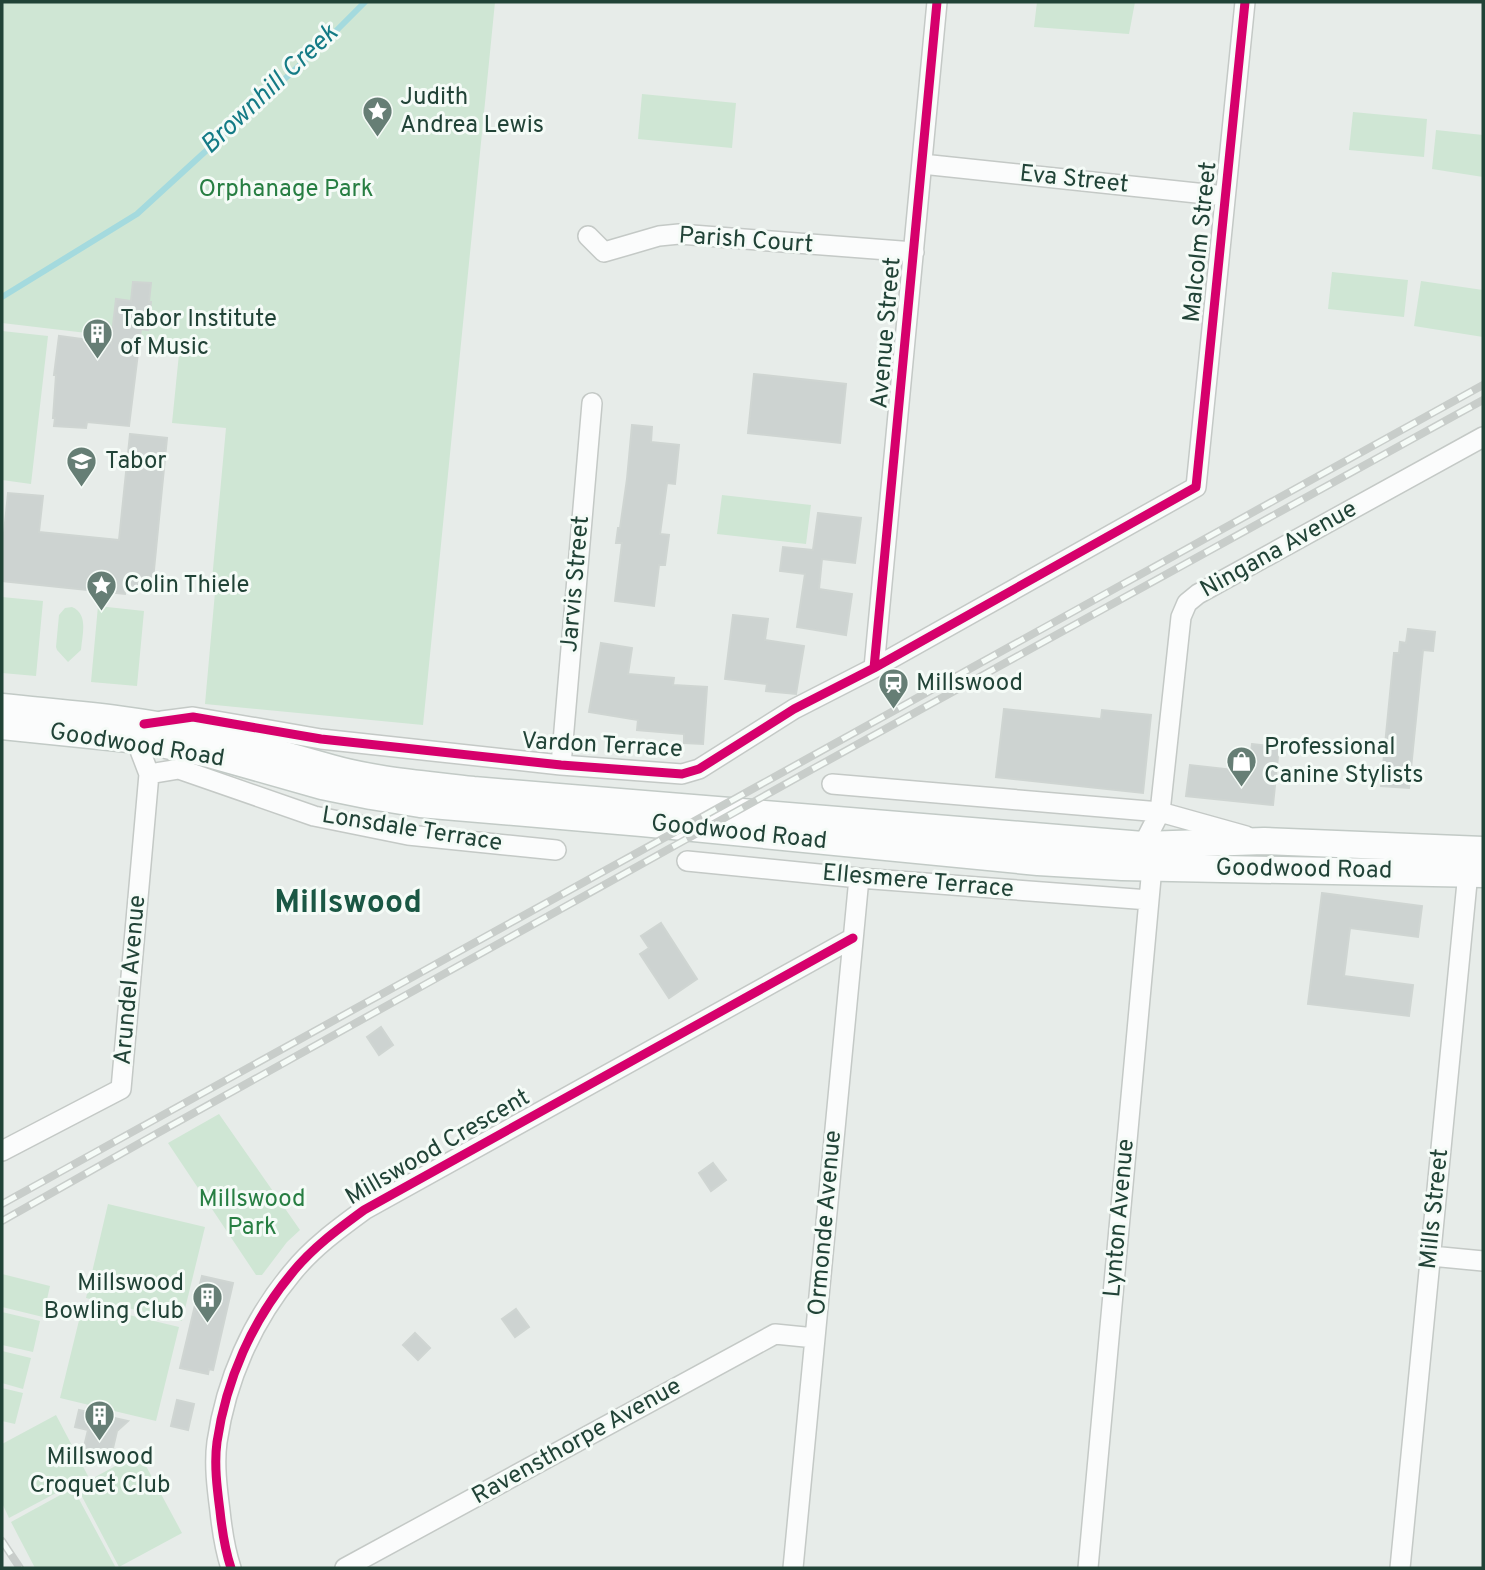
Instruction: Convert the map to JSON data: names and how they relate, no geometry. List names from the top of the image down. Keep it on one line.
{"streets":{"main road":["Goodwood Road"],"street":["Eva Street","Parish Court","Malcolm Street","Avenue Street","Ningana Avenue","Jarvis Street","Vardon Terrace","Lonsdale Terrace","Ellesmere Terrace","Arundel Avenue","Millswood Crescent","Mills Street","Lynton Avenue","Ormonde Avenue","Ravensthorpe Avenue"]},"crossings":[["Eva Street","Malcolm Street"],["Eva Street","Avenue Street"],["Parish Court","Avenue Street"],["Malcolm Street","Vardon Terrace"],["Avenue Street","Vardon Terrace"],["Ningana Avenue","Goodwood Road"],["Ningana Avenue","Lynton Avenue"],["Jarvis Street","Vardon Terrace"],["Goodwood Road","Vardon Terrace"],["Goodwood Road","Arundel Avenue"],["Goodwood Road","Mills Street"],["Goodwood Road","Lynton Avenue"],["Vardon Terrace","Arundel Avenue"],["Lonsdale Terrace","Arundel Avenue"],["Ellesmere Terrace","Lynton Avenue"],["Ellesmere Terrace","Ormonde Avenue"],["Millswood Crescent","Ormonde Avenue"],["Ormonde Avenue","Ravensthorpe Avenue"]],"districts":["Millswood"],"water":["Brownhill Creek"],"parks":["Orphanage Park","Millswood Park"],"places":{"place":["Judith Andrea Lewis","Colin Thiele"],"building":["Tabor Institute of Music","Millswood Bowling Club","Millswood Croquet Club"],"school or university":["Tabor"],"station":["Millswood"],"shop":["Professional Canine Stylists"]}}
